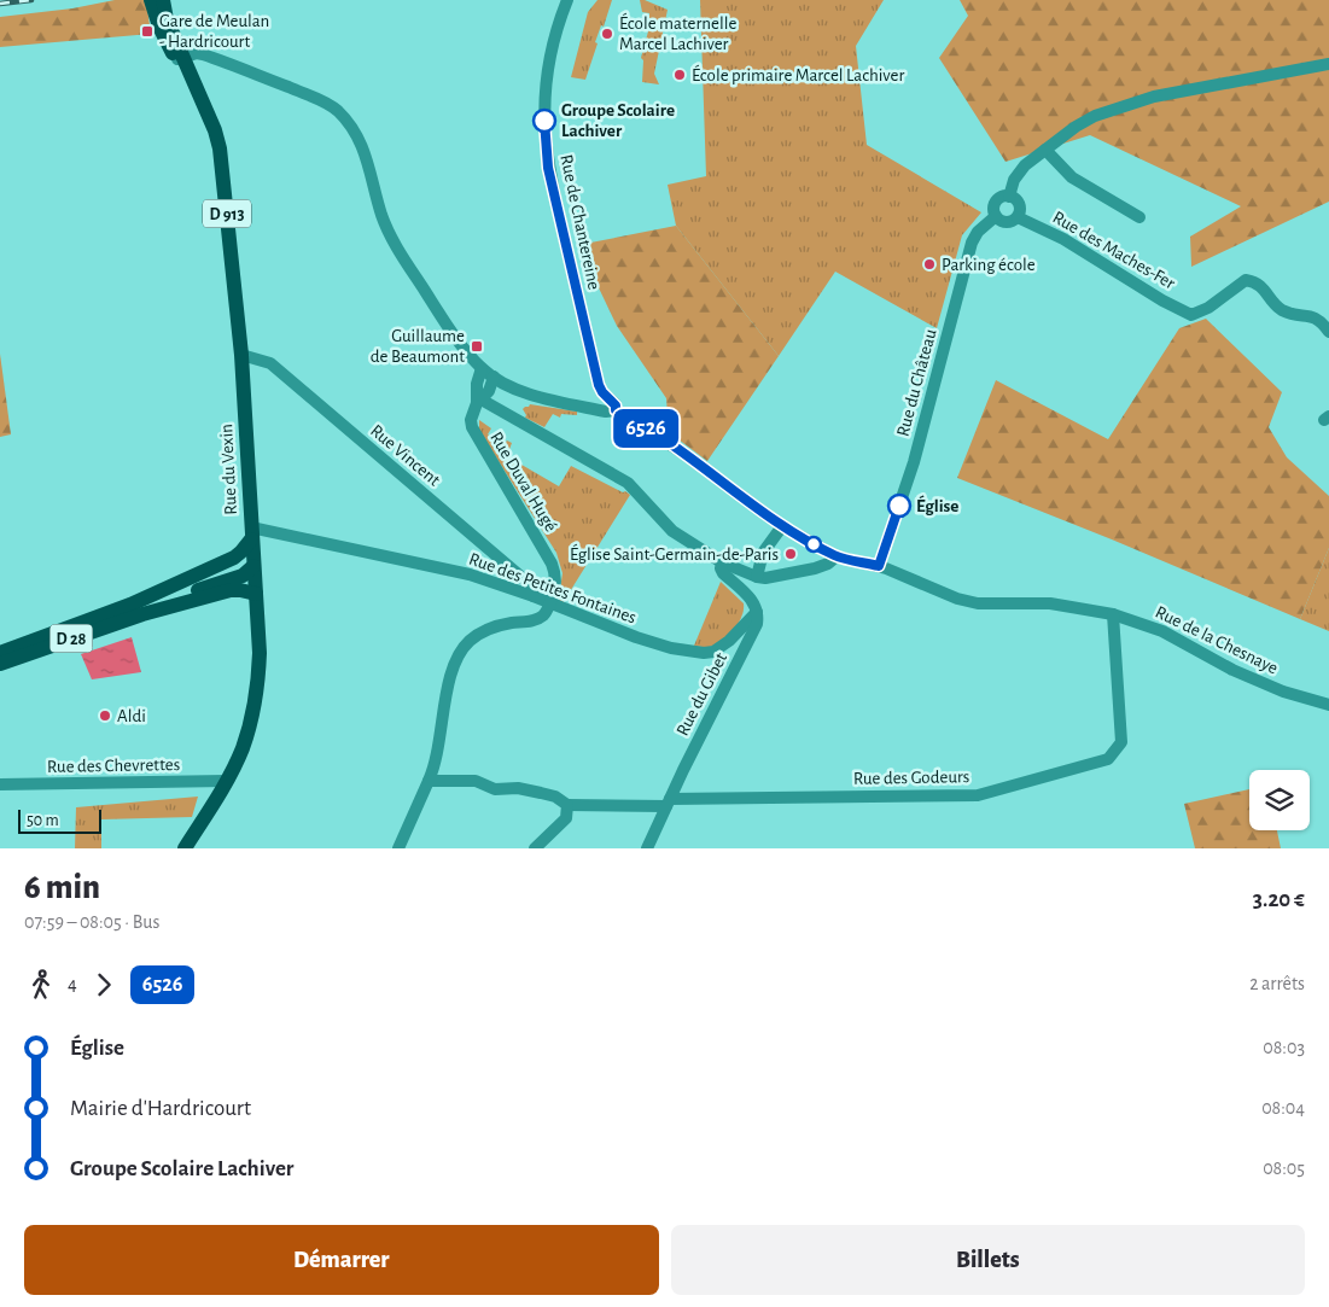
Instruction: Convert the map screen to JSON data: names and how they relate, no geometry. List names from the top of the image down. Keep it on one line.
{"streets":{"main road":["D 913","Rue du Vexin","D 28"],"street":["Rue de Chantereine","Rue des Maches-Fer","Rue du Château","Rue Vincent","Rue Duval Hugé","Rue des Petites Fontaines","Rue de la Chesnaye","Rue du Gibet","Rue des Chevrettes","Rue des Godeurs"]},"crossings":[["Rue de Chantereine","Rue de la Chesnaye"],["Rue des Maches-Fer","Rue du Château"],["Rue du Château","Rue de la Chesnaye"],["Rue Vincent","Rue du Vexin"],["Rue Vincent","Rue Duval Hugé"],["Rue Vincent","Rue des Petites Fontaines"],["Rue du Vexin","Rue des Petites Fontaines"],["Rue du Vexin","D 28"],["Rue du Vexin","Rue des Chevrettes"],["Rue Duval Hugé","Rue des Petites Fontaines"],["Rue des Petites Fontaines","D 28"],["Rue des Petites Fontaines","Rue du Gibet"],["Rue de la Chesnaye","Rue des Godeurs"],["Rue du Gibet","Rue des Godeurs"]],"places":{"transit":["Gare de Meulan - Hardricourt","Guillaume de Beaumont"],"other":["École maternelle Marcel Lachiver","École primaire Marcel Lachiver","Groupe Scolaire Lachiver","Parking école","Église","Église Saint-Germain-de-Paris","Aldi"]},"lines":["bus line 6526"],"scale_bar":"50 m","page":{"on_map":"6526","scale":"50 m","heading":["6 min","07:59 – 08:05 · Bus","3.20 €"],"legs":["4","6526","2 arrêts"],"list":[{"name":"Église","value":"08:03"},{"name":"Mairie d'Hardricourt","value":"08:04"},{"name":"Groupe Scolaire Lachiver","value":"08:05"}],"buttons":["Démarrer","Billets"]}}
